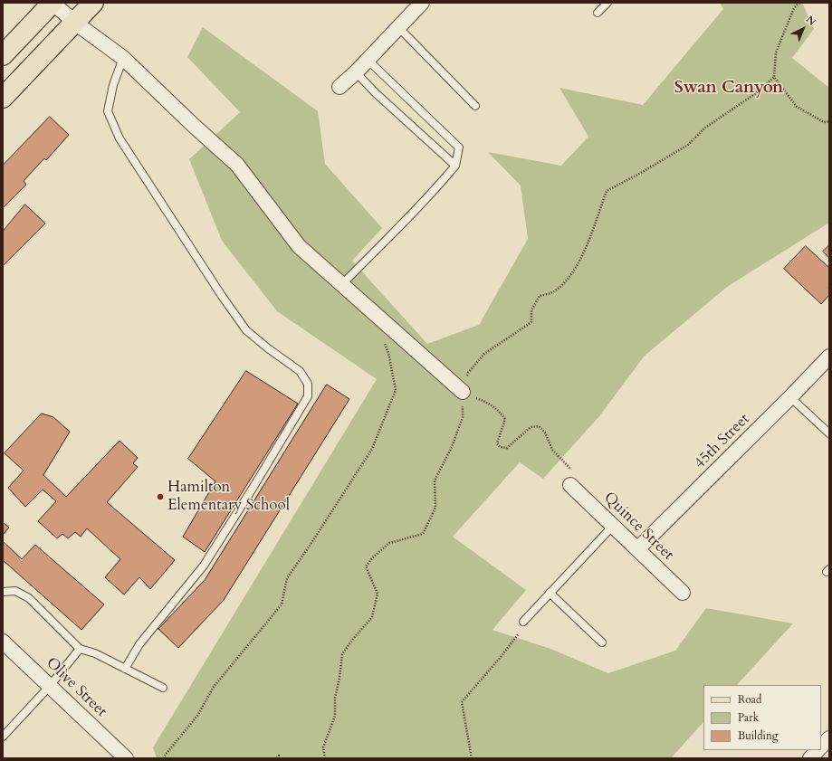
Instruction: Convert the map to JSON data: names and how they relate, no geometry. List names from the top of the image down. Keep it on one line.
{"streets":{"street":["45th Street","Quince Street","Olive Street"]},"crossings":[["45th Street","Quince Street"]],"districts":["Swan Canyon"],"places":["Hamilton Elementary School"],"legend":["Road","Park","Building"],"north":"top right"}
